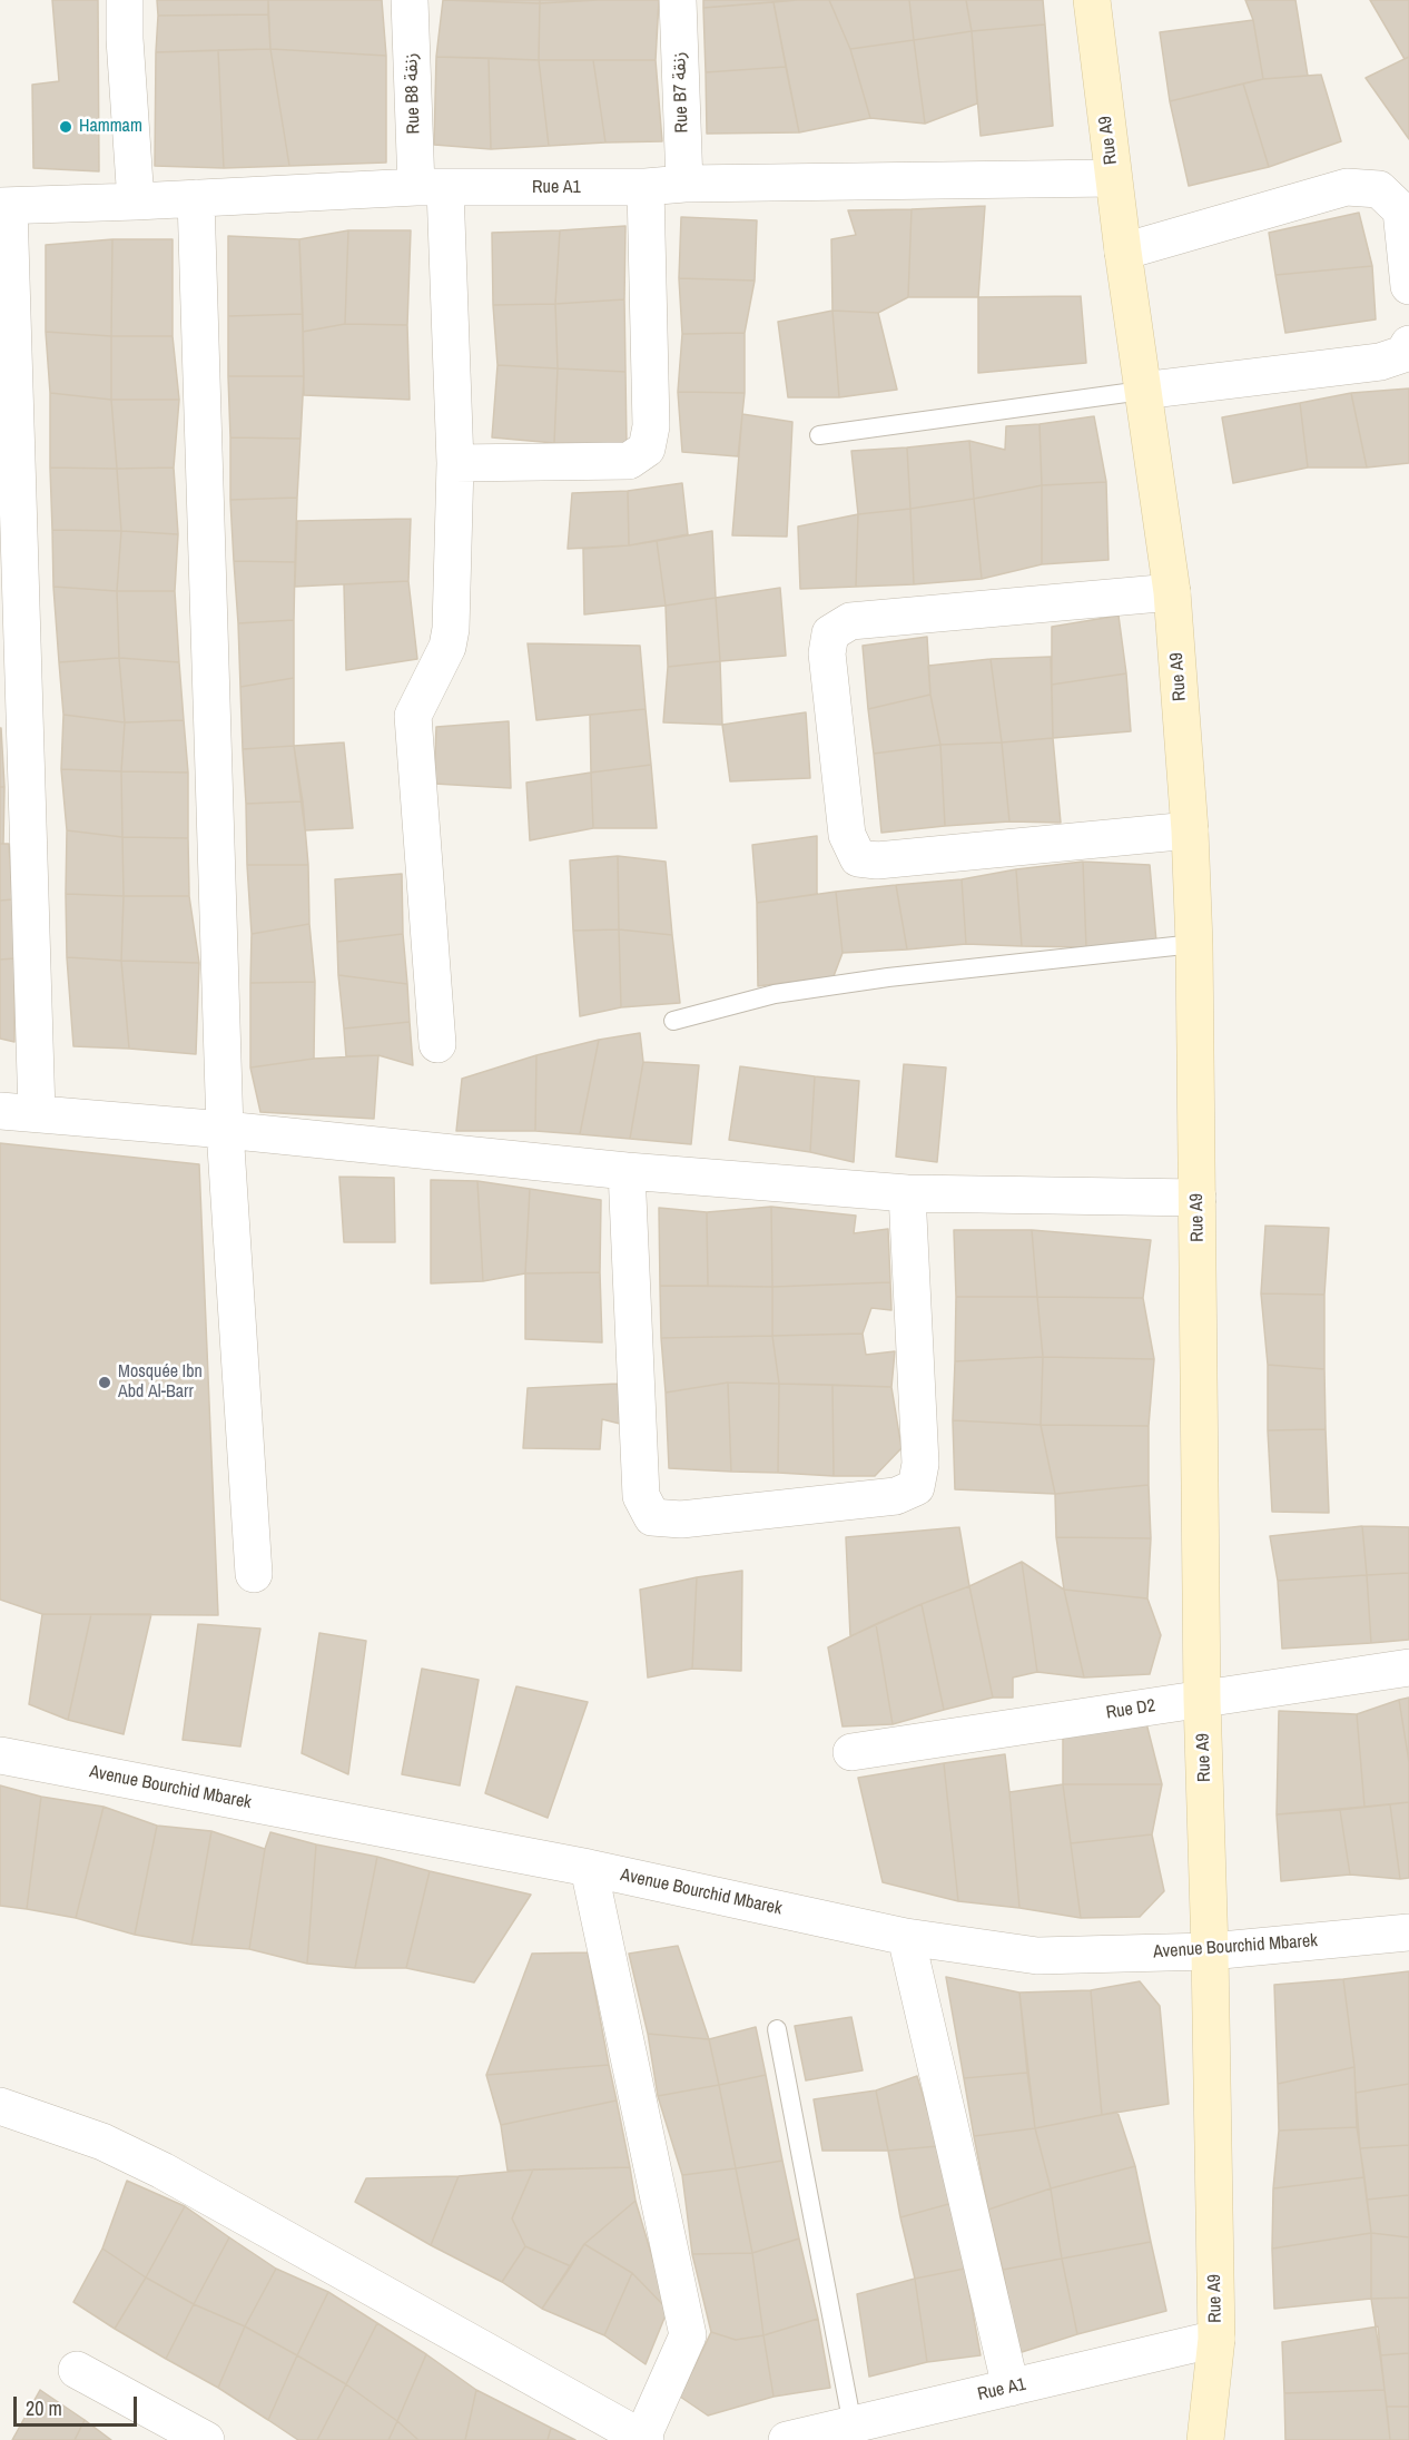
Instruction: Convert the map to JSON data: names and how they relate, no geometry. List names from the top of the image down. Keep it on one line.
{"streets":{"street":["Rue B7 زنقة","Rue B8 زنقة","Rue A9","Rue A1","Rue D2","Avenue Bourchid Mbarek"]},"crossings":[["Rue B7 زنقة","Rue A1"],["Rue B8 زنقة","Rue A1"],["Rue A9","Rue A1"],["Rue A9","Rue D2"],["Rue A9","Avenue Bourchid Mbarek"]],"places":["Hammam","Mosquée Ibn Abd Al-Barr"],"scale_bar":"20 m"}
